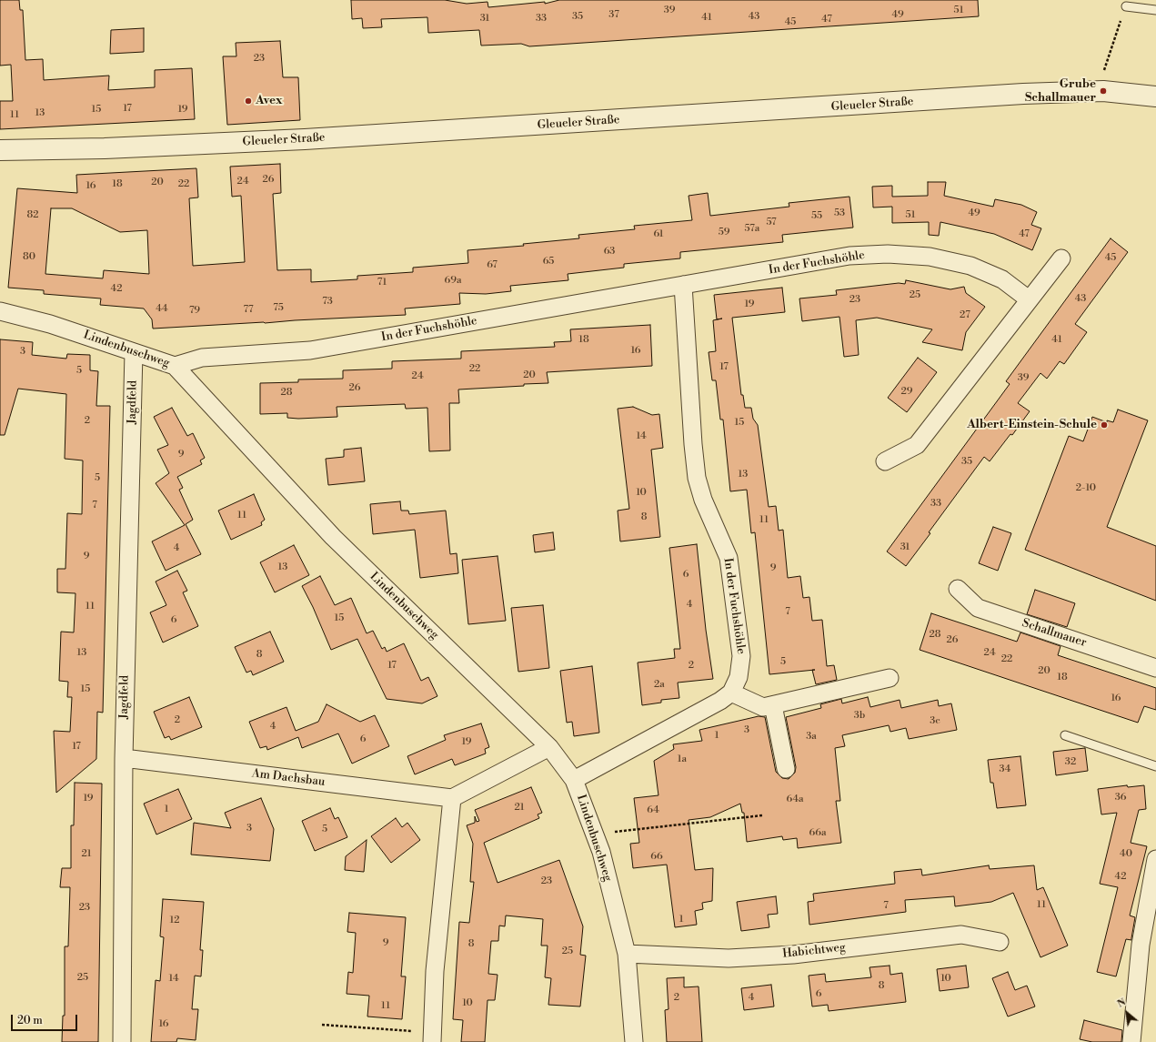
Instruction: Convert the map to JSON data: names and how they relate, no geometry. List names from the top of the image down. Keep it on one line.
{"streets":{"street":["Gleueler Straße","In der Fuchshöhle","Lindenbuschweg","Jagdfeld","Schallmauer","Am Dachsbau","Habichtweg"]},"crossings":[["In der Fuchshöhle","Lindenbuschweg"],["Lindenbuschweg","Jagdfeld"],["Lindenbuschweg","Habichtweg"],["Jagdfeld","Am Dachsbau"]],"places":["Grube Schallmauer","Avex","Albert-Einstein-Schule"],"house_numbers":["39","51","37","49","35","43","41","31","33","47","45","23","17","15","19","13","11","26","24","20","18","22","16","53","49","82","51","55","57","57a","59","61","47","63","80","45","65","67","69a","71","42","25","43","23","73","19","75","44","77","79","27","18","41","16","3","17","22","5","20","24","39","26","29","28","2","15","14","9","35","13","5","2-10","10","33","7","11","8","11","31","4","9","13","9","6","4","11","7","15","6","28","26","13","24","8","22","5","17","2","20","18","2a","15","16","3b","2","3c","4","3","1","3a","6","19","17","1a","32","34","36","19","64a","21","1","64","3","5","66a","21","40","66","42","23","11","7","23","1","12","9","8","25","25","14","10","8","6","2","4","10","11","16"],"scale_bar":"20 m","north":"top left"}
